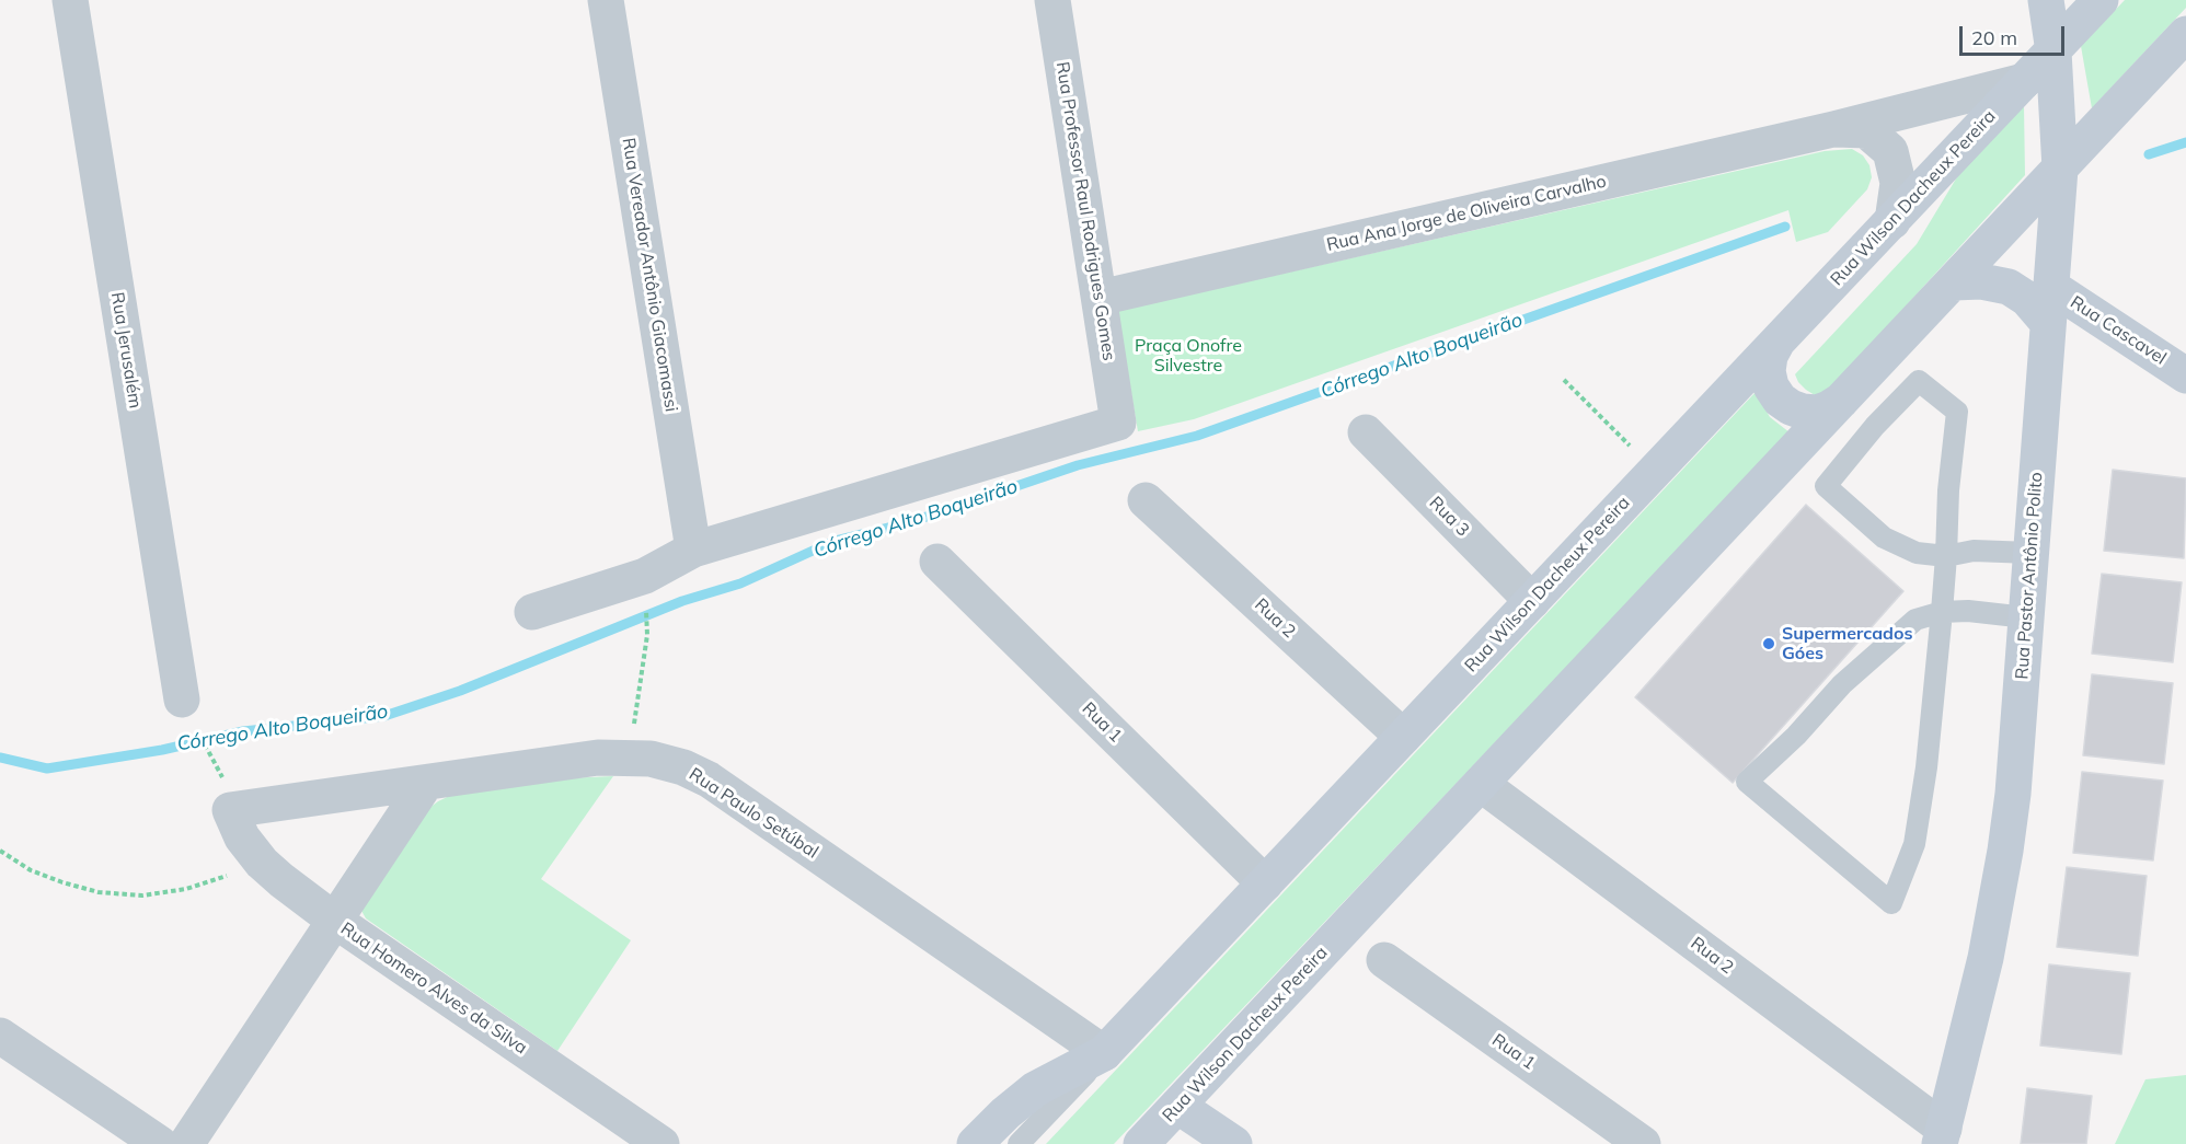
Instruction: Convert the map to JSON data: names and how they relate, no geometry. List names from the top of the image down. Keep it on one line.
{"streets":{"main road":["Rua Wilson Dacheux Pereira","Rua Cascavel","Rua Pastor Antônio Polito"],"street":["Rua Professor Raul Rodrigues Gomes","Rua Ana Jorge de Oliveira Carvalho","Rua Vereador Antônio Giacomassi","Rua Jerusalém","Rua 3","Rua 2","Rua 1","Rua Paulo Setúbal","Rua Homero Alves da Silva"]},"crossings":[["Rua Wilson Dacheux Pereira","Rua Ana Jorge de Oliveira Carvalho"],["Rua Wilson Dacheux Pereira","Rua 3"],["Rua Wilson Dacheux Pereira","Rua Pastor Antônio Polito"],["Rua Wilson Dacheux Pereira","Rua 2"],["Rua Wilson Dacheux Pereira","Rua 1"],["Rua Wilson Dacheux Pereira","Rua Paulo Setúbal"],["Rua Professor Raul Rodrigues Gomes","Rua Ana Jorge de Oliveira Carvalho"],["Rua Professor Raul Rodrigues Gomes","Rua Vereador Antônio Giacomassi"],["Rua Cascavel","Rua Pastor Antônio Polito"],["Rua Pastor Antônio Polito","Rua 2"],["Rua Paulo Setúbal","Rua Homero Alves da Silva"]],"water":["Córrego Alto Boqueirão"],"parks":["Praça Onofre Silvestre"],"places":["Supermercados Góes"],"scale_bar":"20 m"}
